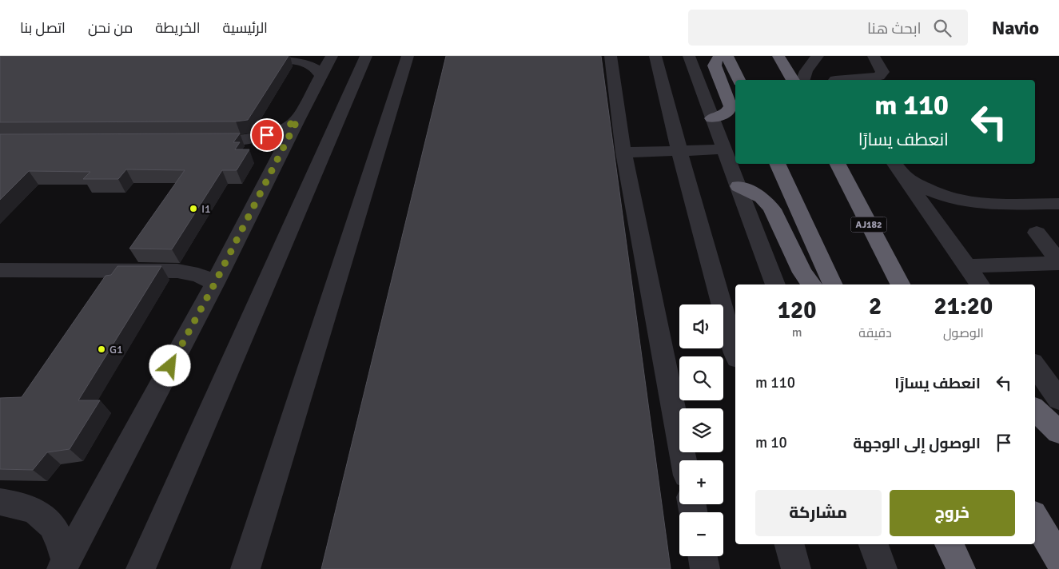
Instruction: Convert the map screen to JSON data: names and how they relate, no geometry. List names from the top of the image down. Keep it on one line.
{"streets":{"highway":["AJ182"]},"places":["I1","G1"],"page":{"header":"Navio","search":"ابحث هنا","nav":["الرئيسية","الخريطة","من نحن","اتصل بنا"],"turn":["110 m","انعطف يسارًا"],"eta":["21:20","الوصول","2","دقيقة","120","m"],"map_buttons":["+","−"],"list":[{"name":"انعطف يسارًا","value":"110 m"},{"name":"الوصول إلى الوجهة","value":"10 m"}],"buttons":["خروج","مشاركة"]}}
